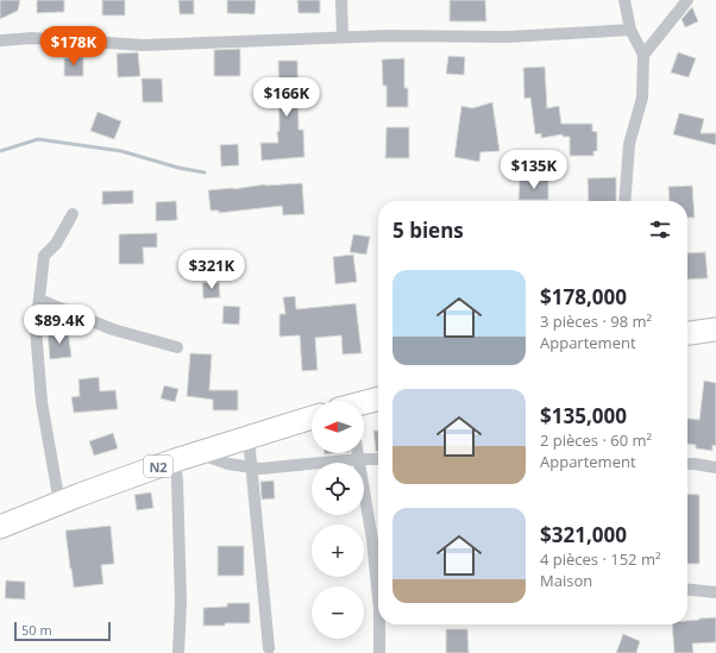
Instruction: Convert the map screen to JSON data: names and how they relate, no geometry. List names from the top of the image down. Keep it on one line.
{"streets":{"highway":["N2"]},"scale_bar":"50 m","north":"left","page":{"price":["$178K","$166K","$135K","$321K","$89.4K"],"heading":"5 biens","list":[{"name":"$178,000","note":"3 pièces · 98 m² · Appartement"},{"name":"$135,000","note":"2 pièces · 60 m² · Appartement"},{"name":"$321,000","note":"4 pièces · 152 m² · Maison"}],"map_buttons":["+","−"],"scale":"50 m"}}
